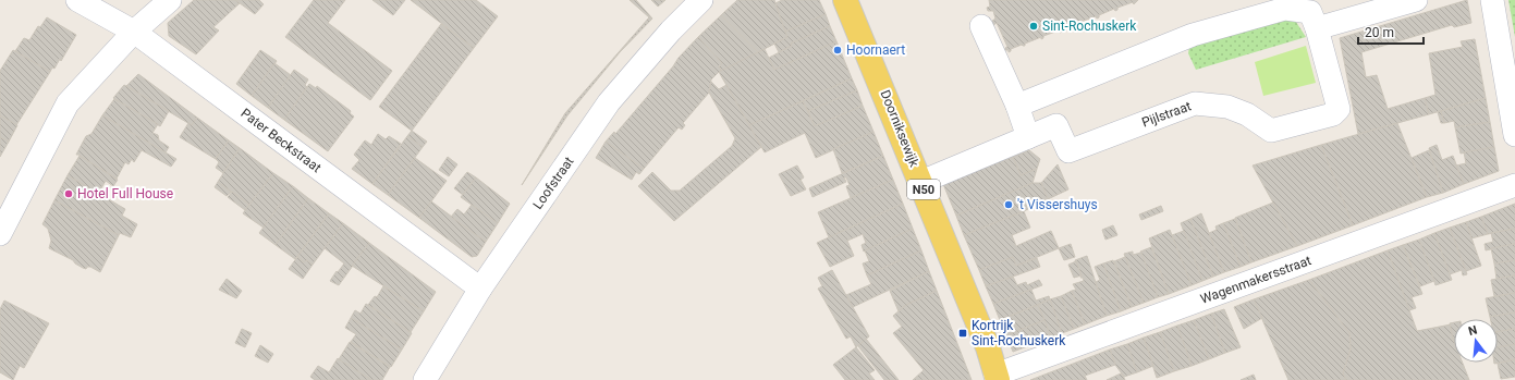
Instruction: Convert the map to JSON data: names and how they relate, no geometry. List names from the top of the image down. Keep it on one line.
{"streets":{"main road":["Doorniksewijk","N50"],"street":["Pijlstraat","Pater Beckstraat","Loofstraat","Wagenmakersstraat"]},"crossings":[["Pijlstraat","Doorniksewijk"],["Doorniksewijk","Wagenmakersstraat"],["Pater Beckstraat","Loofstraat"]],"places":{"other":["Sint-Rochuskerk","Hoornaert","Hotel Full House","'t Vissershuys"],"transit":["Kortrijk Sint-Rochuskerk"]},"scale_bar":"20 m","north":"top"}
